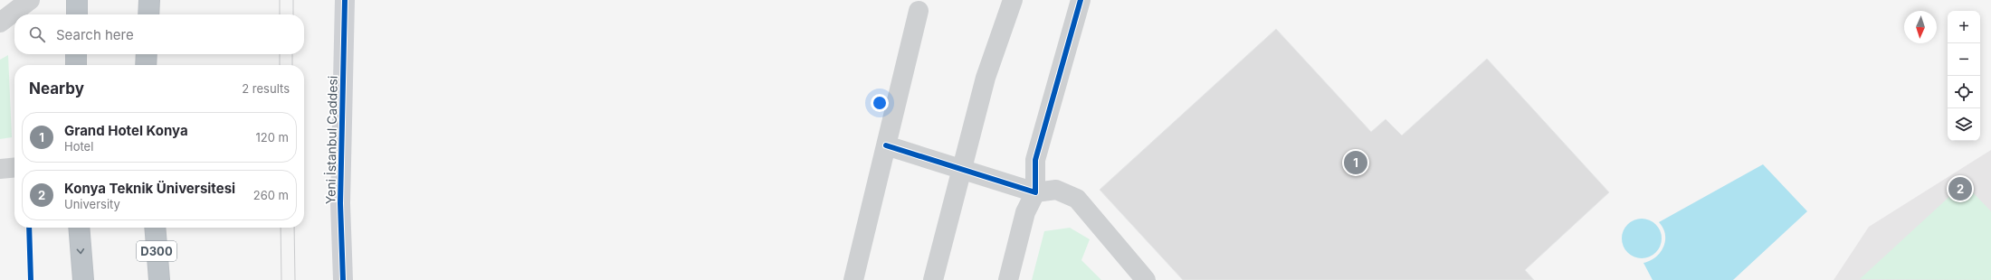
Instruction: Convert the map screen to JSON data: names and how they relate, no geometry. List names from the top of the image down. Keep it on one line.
{"streets":{"highway":["D300"],"street":["Yeni İstanbul Caddesi"]},"north":"bottom","page":{"map_buttons":["+","−"],"search":"Search here","heading":["Nearby","2 results"],"list":[{"mark":"1","name":"Grand Hotel Konya","note":"Hotel","value":"120 m"},{"mark":"2","name":"Konya Teknik Üniversitesi","note":"University","value":"260 m"}],"pins":["1","2"]}}
